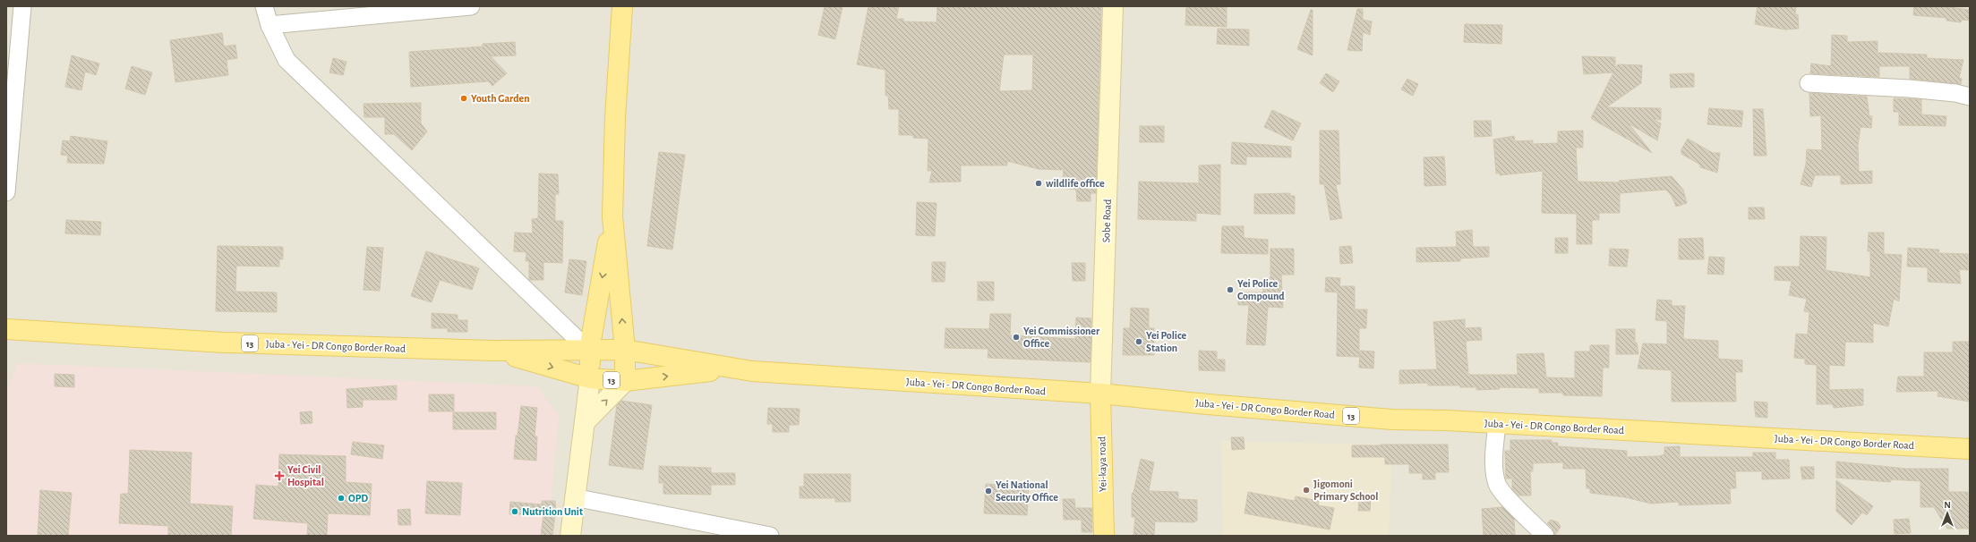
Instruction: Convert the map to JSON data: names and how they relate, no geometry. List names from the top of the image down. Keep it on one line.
{"streets":{"main road":["13","Juba - Yei - DR Congo Border Road","Yei-kaya road"],"street":["Sobe Road"]},"crossings":[["Sobe Road","Juba - Yei - DR Congo Border Road"],["Sobe Road","Yei-kaya road"],["Juba - Yei - DR Congo Border Road","Yei-kaya road"]],"places":{"other":["Youth Garden","wildlife office","Yei Police Compound","Yei Commissioner Office","Yei Police Station","Jigomoni Primary School","Yei National Security Office","OPD","Nutrition Unit"],"health":["Yei Civil Hospital"]},"north":"top"}
